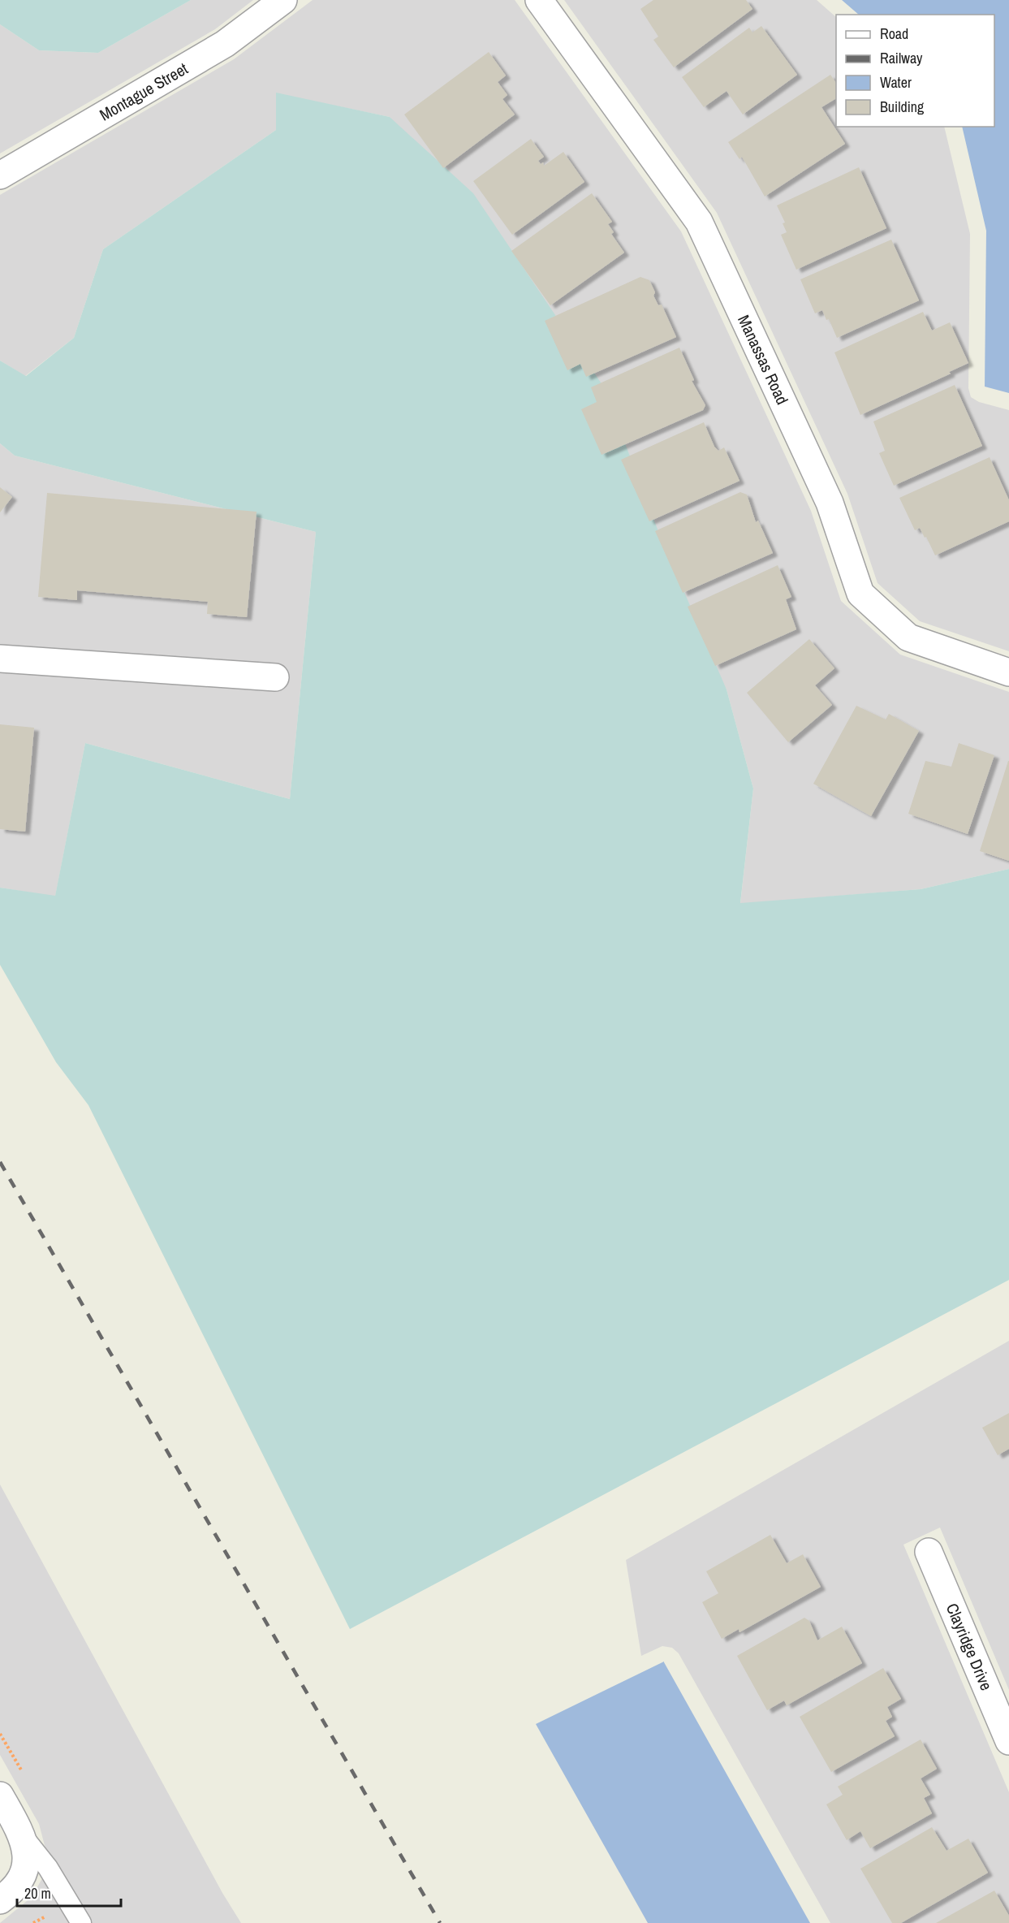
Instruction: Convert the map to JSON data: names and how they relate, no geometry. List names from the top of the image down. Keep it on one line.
{"streets":{"street":["Montague Street","Manassas Road","Clayridge Drive"]},"legend":["Road","Railway","Water","Building"],"scale_bar":"20 m"}
